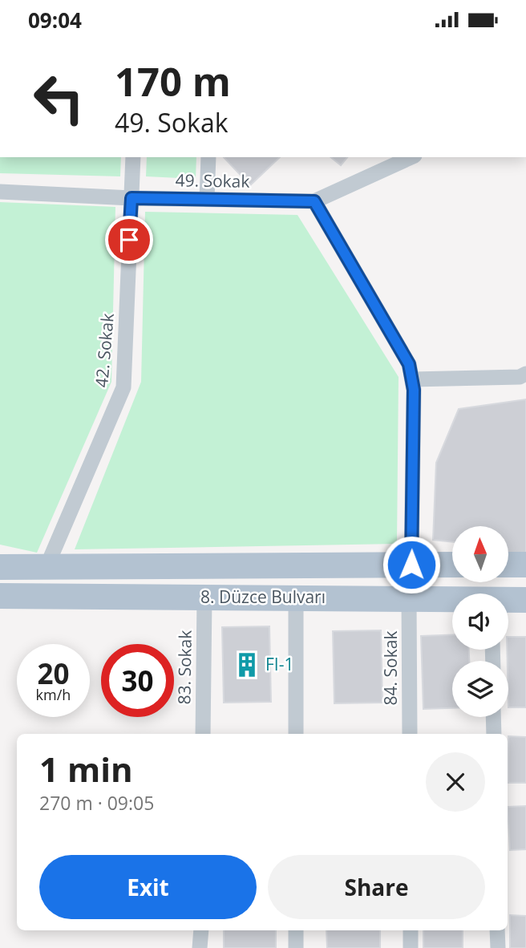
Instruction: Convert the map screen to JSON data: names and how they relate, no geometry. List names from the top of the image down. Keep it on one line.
{"streets":{"main road":["8. Düzce Bulvarı"],"street":["49. Sokak","42. Sokak","83. Sokak","84. Sokak"]},"crossings":[["49. Sokak","42. Sokak"],["42. Sokak","8. Düzce Bulvarı"],["8. Düzce Bulvarı","83. Sokak"],["8. Düzce Bulvarı","84. Sokak"]],"places":{"building":["FI-1"]},"north":"top","page":{"status":"09:04","turn":["170 m","49. Sokak"],"speed":"20 km/h","limit":"30","heading":["1 min","270 m · 09:05"],"buttons":["Exit","Share"]}}
